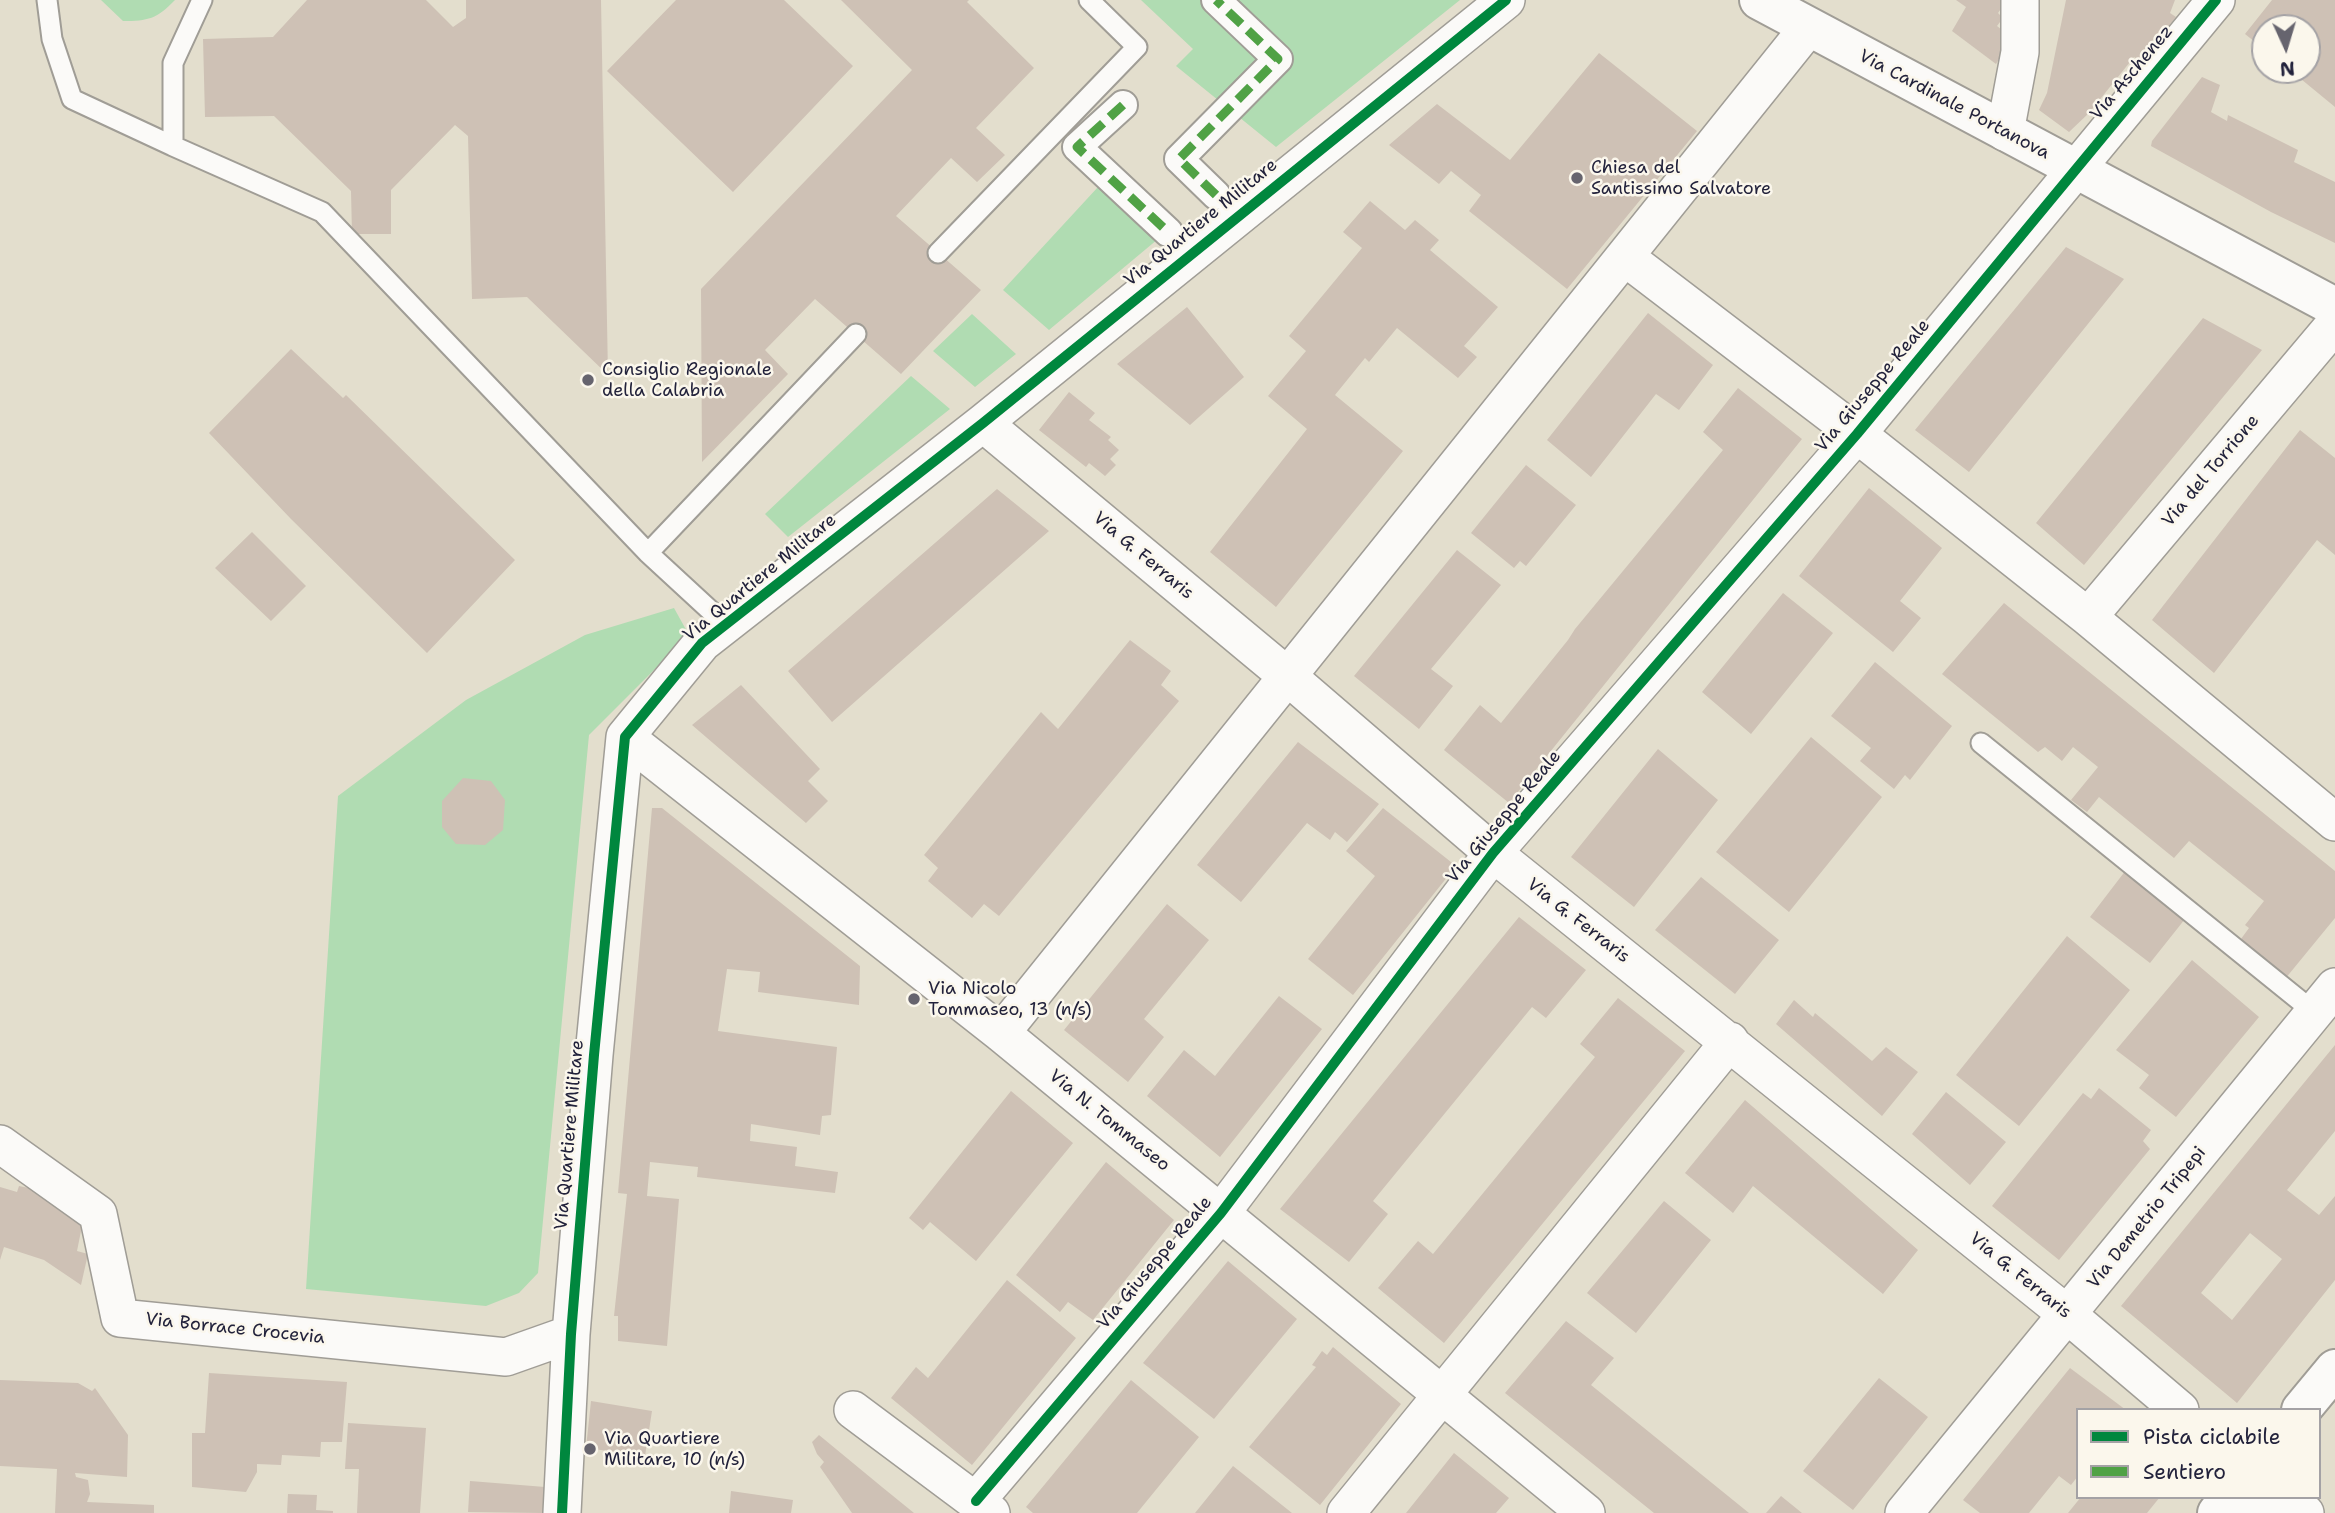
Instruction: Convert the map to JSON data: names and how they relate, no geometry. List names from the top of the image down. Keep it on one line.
{"streets":{"street":["Via Aschenez","Via Cardinale Portanova","Via Quartiere Militare","Via Giuseppe Reale","Via del Torrione","Via G. Ferraris","Via N. Tommaseo","Via Demetrio Tripepi","Via Borrace Crocevia"]},"crossings":[["Via Aschenez","Via Cardinale Portanova"],["Via Aschenez","Via Giuseppe Reale"],["Via Cardinale Portanova","Via Giuseppe Reale"],["Via Quartiere Militare","Via G. Ferraris"],["Via Quartiere Militare","Via N. Tommaseo"],["Via Quartiere Militare","Via Borrace Crocevia"],["Via Giuseppe Reale","Via G. Ferraris"],["Via Giuseppe Reale","Via N. Tommaseo"],["Via G. Ferraris","Via Demetrio Tripepi"]],"places":["Chiesa del Santissimo Salvatore","Consiglio Regionale della Calabria","Via Nicolo Tommaseo, 13 (n/s)","Via Quartiere Militare, 10 (n/s)"],"legend":["Pista ciclabile","Sentiero"],"north":"bottom"}
